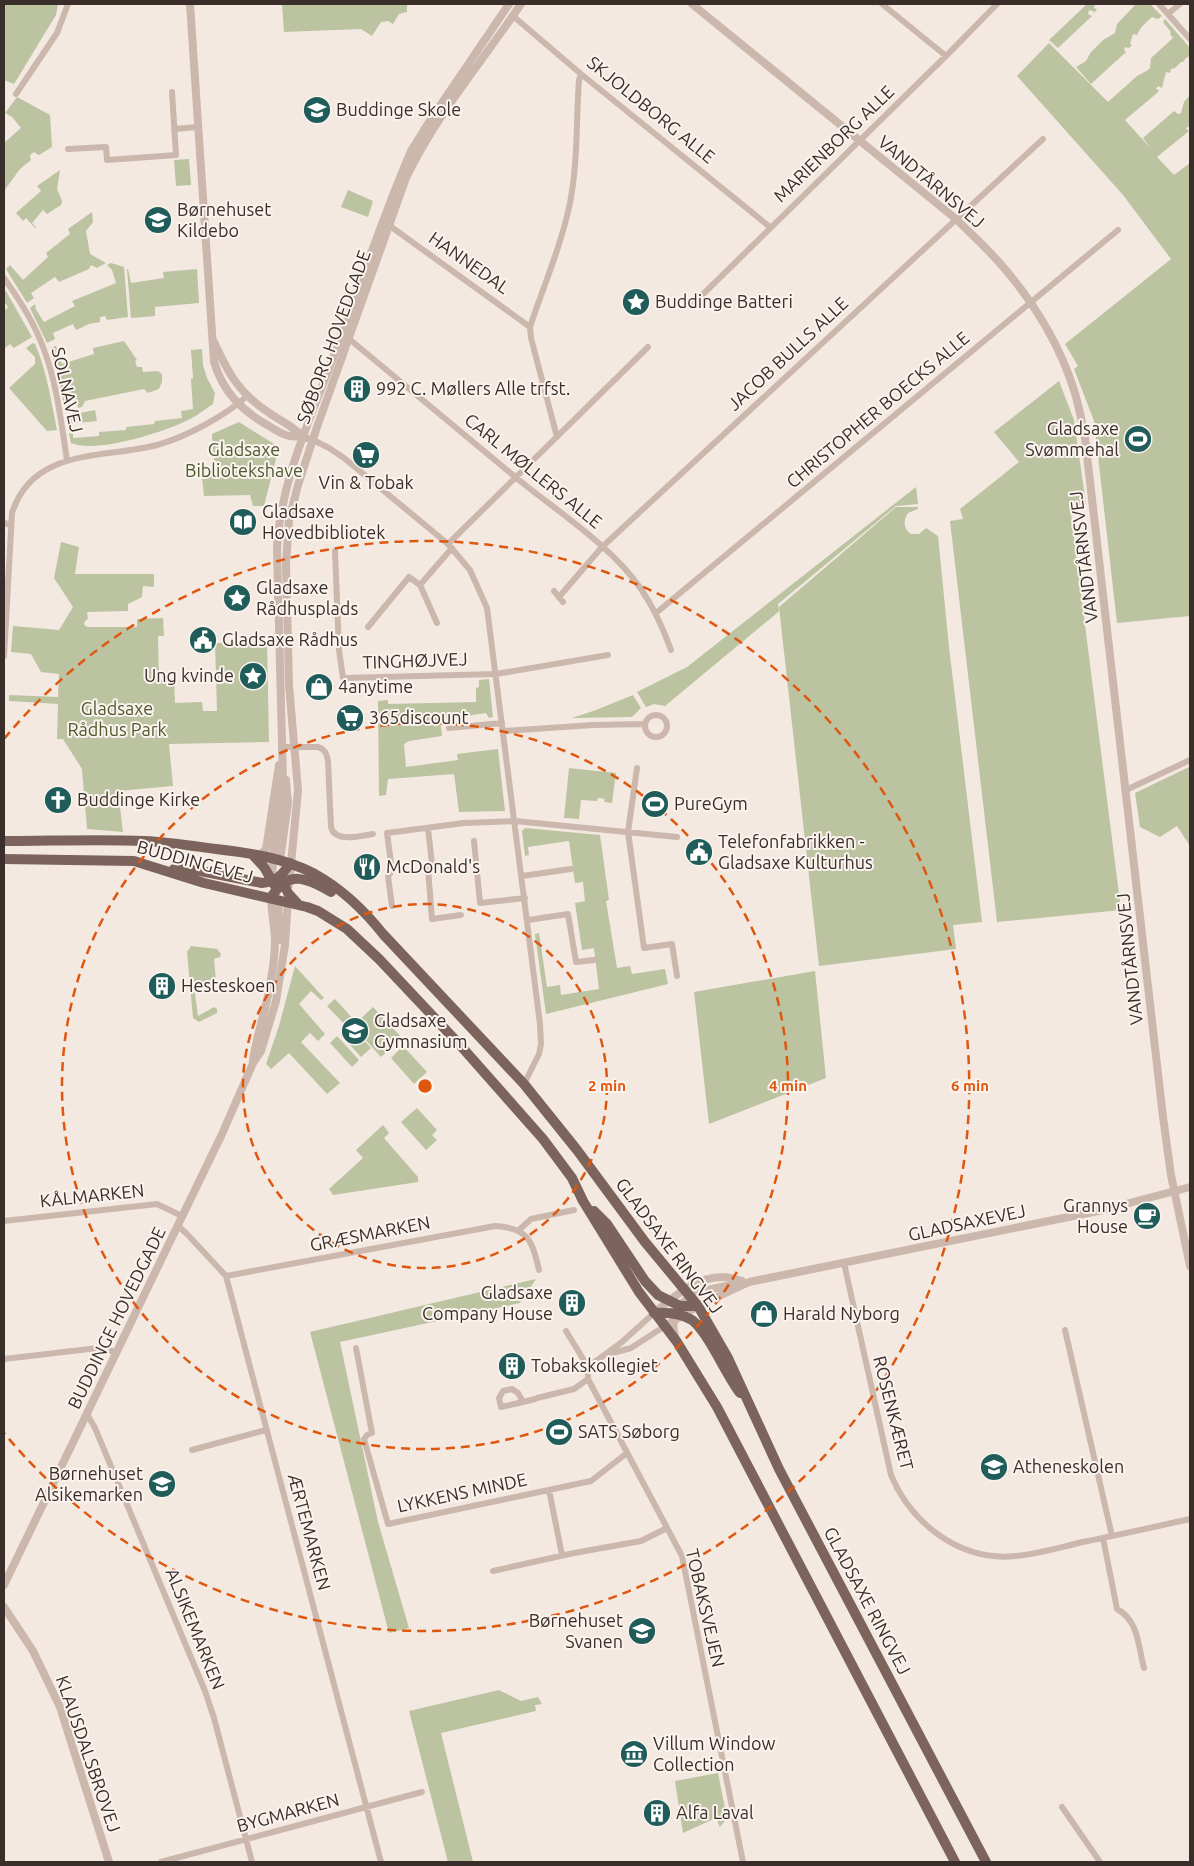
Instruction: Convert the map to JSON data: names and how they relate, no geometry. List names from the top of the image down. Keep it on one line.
{"streets":{"main road":["BUDDINGEVEJ","GLADSAXE RINGVEJ"],"street":["SKJOLDBORG ALLE","MARIENBORG ALLE","VANDTÅRNSVEJ","HANNEDAL","SØBORG HOVEDGADE","JACOB BULLS ALLE","SOLNAVEJ","CHRISTOPHER BOECKS ALLE","CARL MØLLERS ALLE","TINGHØJVEJ","KÅLMARKEN","GLADSAXEVEJ","GRÆSMARKEN","BUDDINGE HOVEDGADE","ROSENKÆRET","LYKKENS MINDE","ÆRTEMARKEN","TOBAKSVEJEN","ALSIKEMARKEN","KLAUSDALSBROVEJ","BYGMARKEN"]},"crossings":[["SKJOLDBORG ALLE","MARIENBORG ALLE"],["SKJOLDBORG ALLE","SØBORG HOVEDGADE"],["MARIENBORG ALLE","VANDTÅRNSVEJ"],["VANDTÅRNSVEJ","JACOB BULLS ALLE"],["VANDTÅRNSVEJ","CHRISTOPHER BOECKS ALLE"],["VANDTÅRNSVEJ","GLADSAXEVEJ"],["HANNEDAL","SØBORG HOVEDGADE"],["SØBORG HOVEDGADE","CARL MØLLERS ALLE"],["SØBORG HOVEDGADE","TINGHØJVEJ"],["SØBORG HOVEDGADE","GLADSAXE RINGVEJ"],["SØBORG HOVEDGADE","BUDDINGE HOVEDGADE"],["JACOB BULLS ALLE","CARL MØLLERS ALLE"],["CHRISTOPHER BOECKS ALLE","CARL MØLLERS ALLE"],["TINGHØJVEJ","GLADSAXE RINGVEJ"],["BUDDINGEVEJ","GLADSAXE RINGVEJ"],["BUDDINGEVEJ","BUDDINGE HOVEDGADE"],["KÅLMARKEN","BUDDINGE HOVEDGADE"],["GLADSAXEVEJ","GLADSAXE RINGVEJ"],["GLADSAXEVEJ","ROSENKÆRET"],["GRÆSMARKEN","ÆRTEMARKEN"],["GLADSAXE RINGVEJ","BUDDINGE HOVEDGADE"],["BUDDINGE HOVEDGADE","ÆRTEMARKEN"],["BUDDINGE HOVEDGADE","ALSIKEMARKEN"],["LYKKENS MINDE","TOBAKSVEJEN"],["ÆRTEMARKEN","BYGMARKEN"],["ALSIKEMARKEN","BYGMARKEN"]],"parks":["Gladsaxe Bibliotekshave","Gladsaxe Rådhus Park"],"places":{"school or university":["Buddinge Skole","Børnehuset Kildebo","Gladsaxe Gymnasium","Atheneskolen","Børnehuset Alsikemarken","Børnehuset Svanen"],"place":["Buddinge Batteri","Gladsaxe Rådhusplads","Ung kvinde"],"building":["992 C. Møllers Alle trfst.","Hesteskoen","Gladsaxe Company House","Tobakskollegiet","Alfa Laval"],"sports":["Gladsaxe Svømmehal","PureGym","SATS Søborg"],"supermarket":["Vin & Tobak","365discount"],"library":["Gladsaxe Hovedbibliotek"],"public building":["Gladsaxe Rådhus","Telefonfabrikken - Gladsaxe Kulturhus"],"shop":["4anytime","Harald Nyborg"],"church":["Buddinge Kirke"],"restaurant":["McDonald's"],"cafe":["Grannys House"],"museum":["Villum Window Collection"]},"rings":["2 min","4 min","6 min"]}
